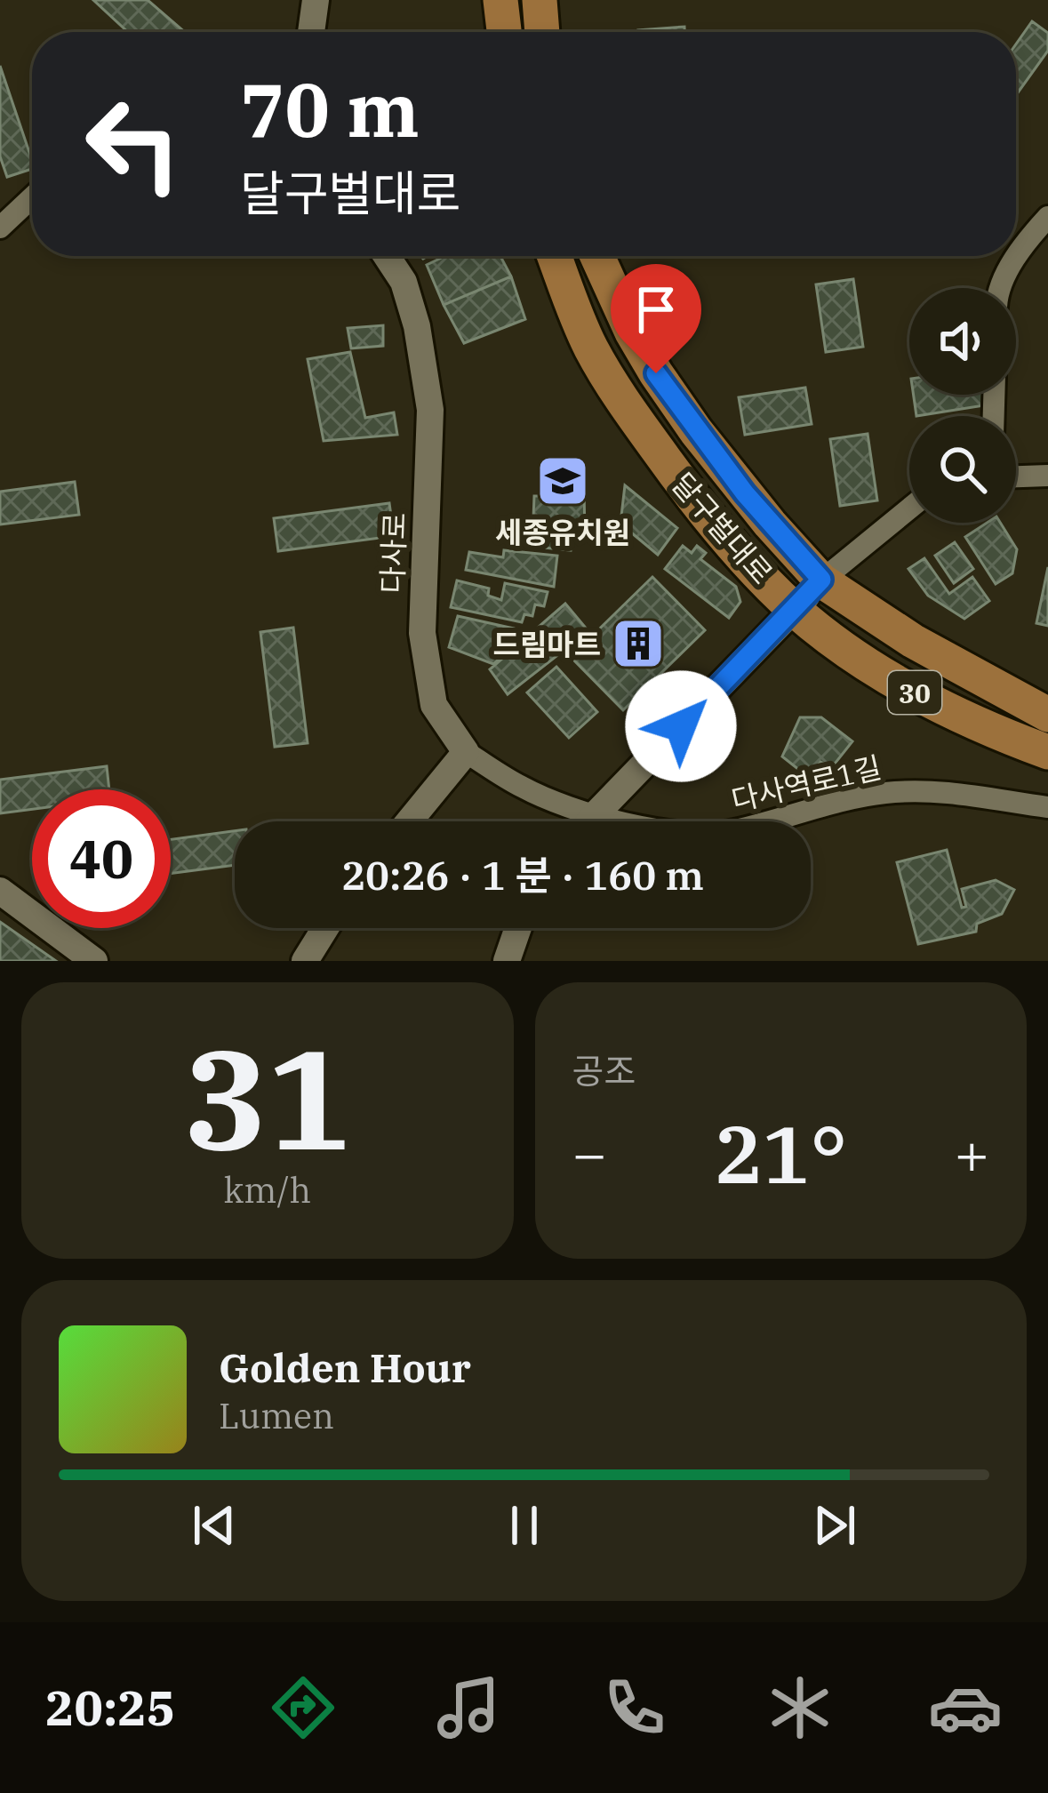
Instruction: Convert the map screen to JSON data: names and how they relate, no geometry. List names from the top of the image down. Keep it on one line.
{"streets":{"main road":["달구벌대로","30"],"street":["다사로","다사역로1길"]},"crossings":[["다사로","다사역로1길"]],"places":{"school or university":["세종유치원"],"building":["드림마트"]},"page":{"turn":["70 m","달구벌대로"],"limit":"40","trip":"20:26 · 1 분 · 160 m","tile":[["31","km/h"],"공조"],"heat":["−","21°","+"],"song":["Golden Hour","Lumen"],"tabs":"20:25"}}
